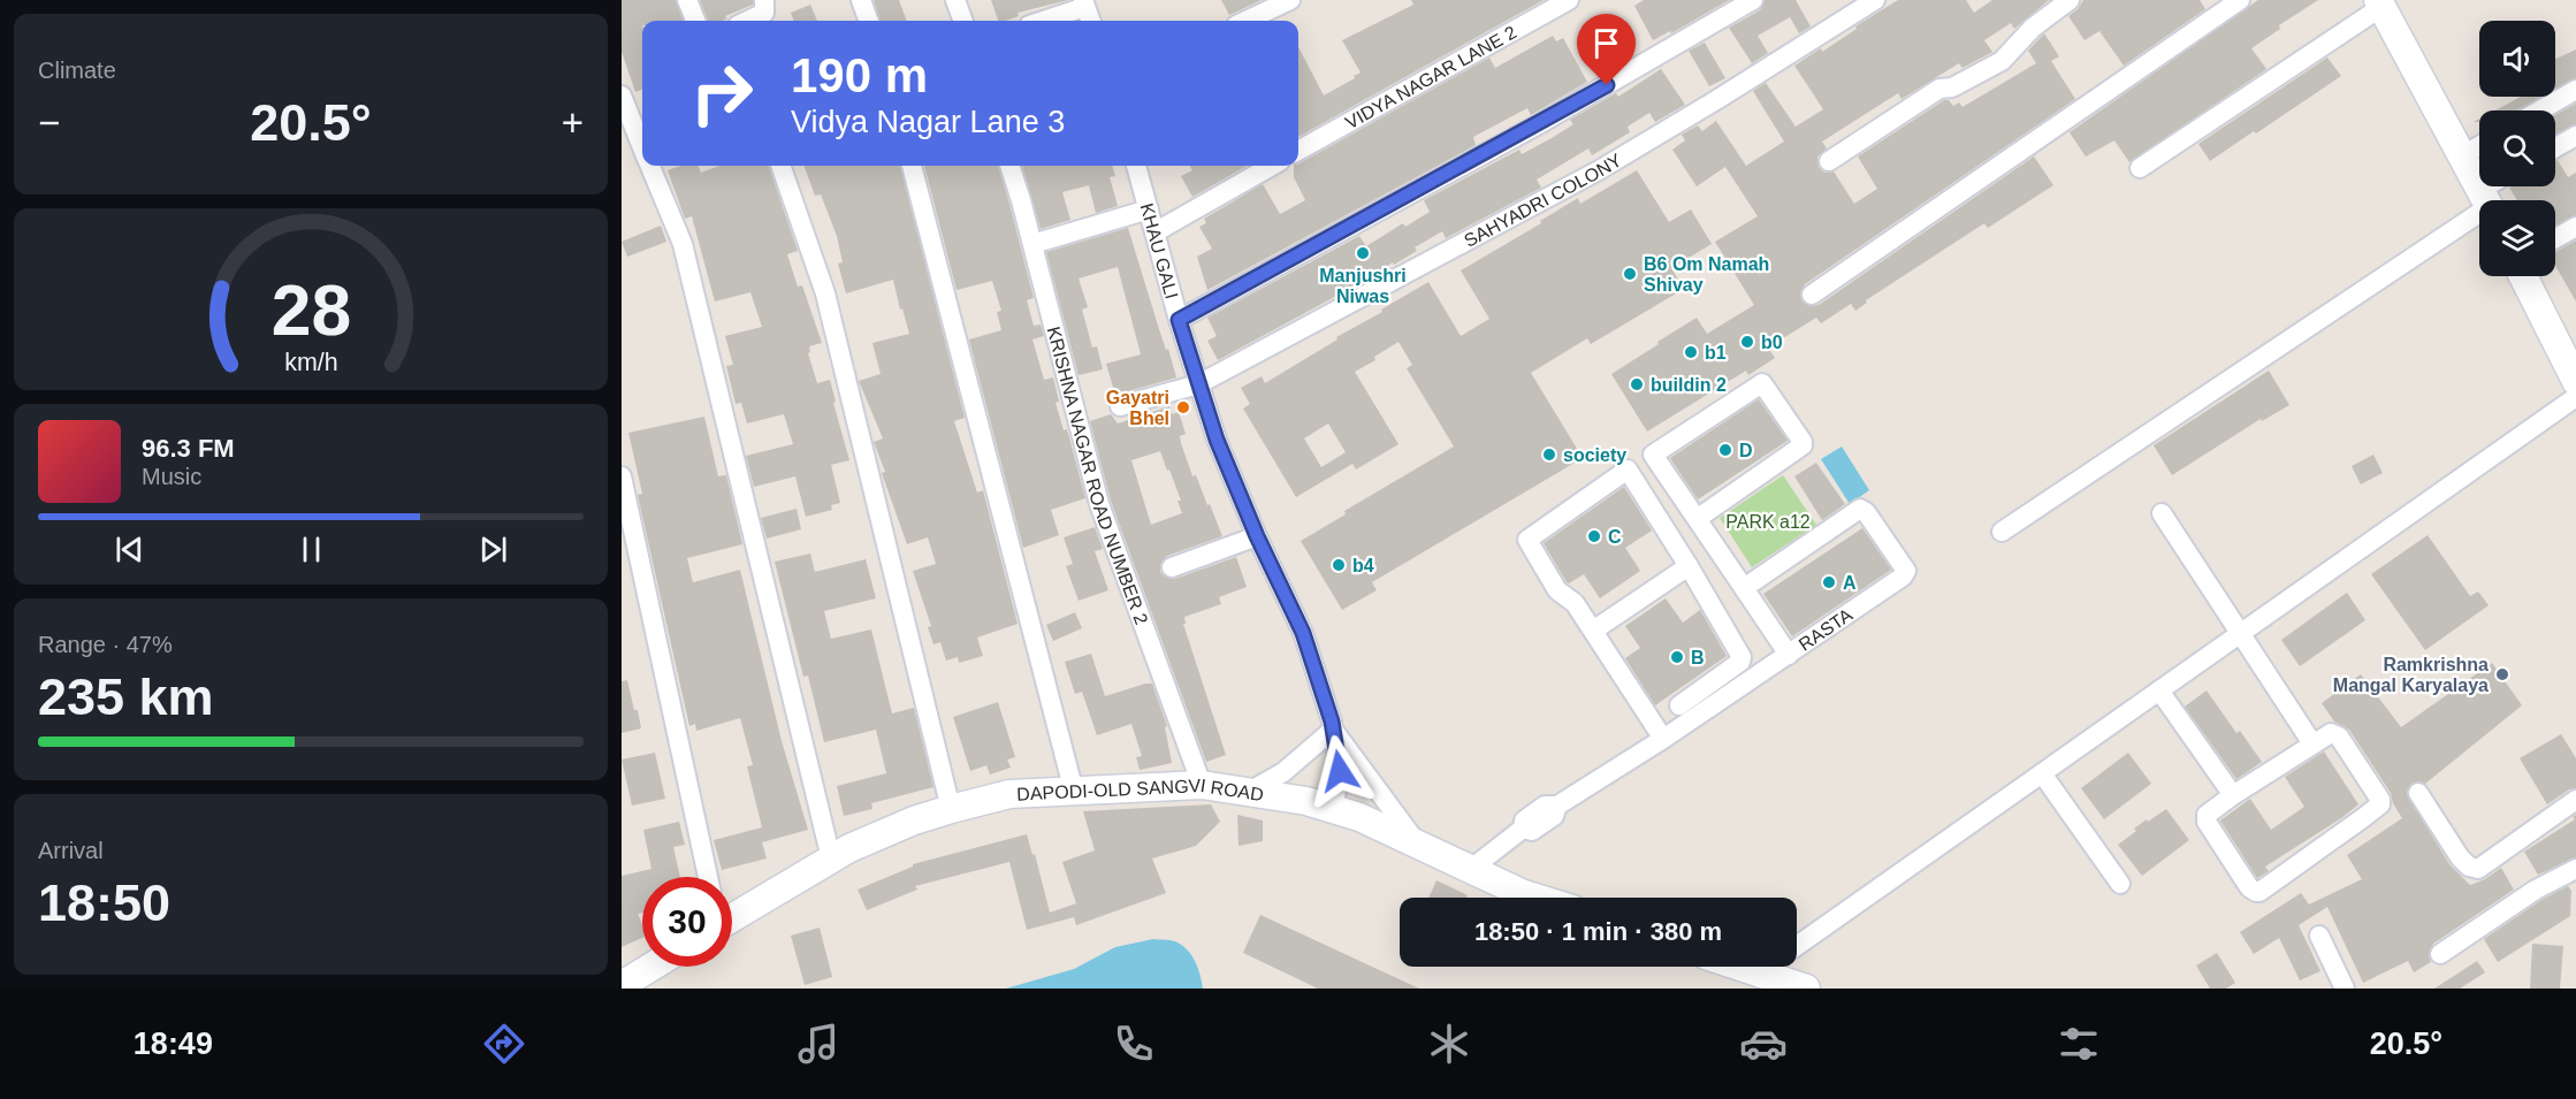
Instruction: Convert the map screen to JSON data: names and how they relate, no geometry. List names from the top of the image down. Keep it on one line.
{"streets":{"street":["VIDYA NAGAR LANE 2","SAHYADRI COLONY","KHAU GALI","KRISHNA NAGAR ROAD NUMBER 2","RASTA","DAPODI-OLD SANGVI ROAD"]},"crossings":[["SAHYADRI COLONY","KHAU GALI"],["KHAU GALI","DAPODI-OLD SANGVI ROAD"],["KRISHNA NAGAR ROAD NUMBER 2","DAPODI-OLD SANGVI ROAD"],["RASTA","DAPODI-OLD SANGVI ROAD"]],"parks":["PARK a12"],"places":["Manjushri Niwas","B6 Om Namah Shivay","b0","b1","buildin 2","Gayatri Bhel","D","society","C","b4","A","B","Ramkrishna Mangal Karyalaya"],"page":{"tile":["Climate",["Range · 47%","235 km"],["Arrival","18:50"]],"turn":["190 m","Vidya Nagar Lane 3"],"heat":["−","20.5°","+"],"song":["96.3 FM","Music"],"limit":"30","trip":"18:50 · 1 min · 380 m","tabs":["18:49","20.5°"],"gauge":["28","km/h"]}}
